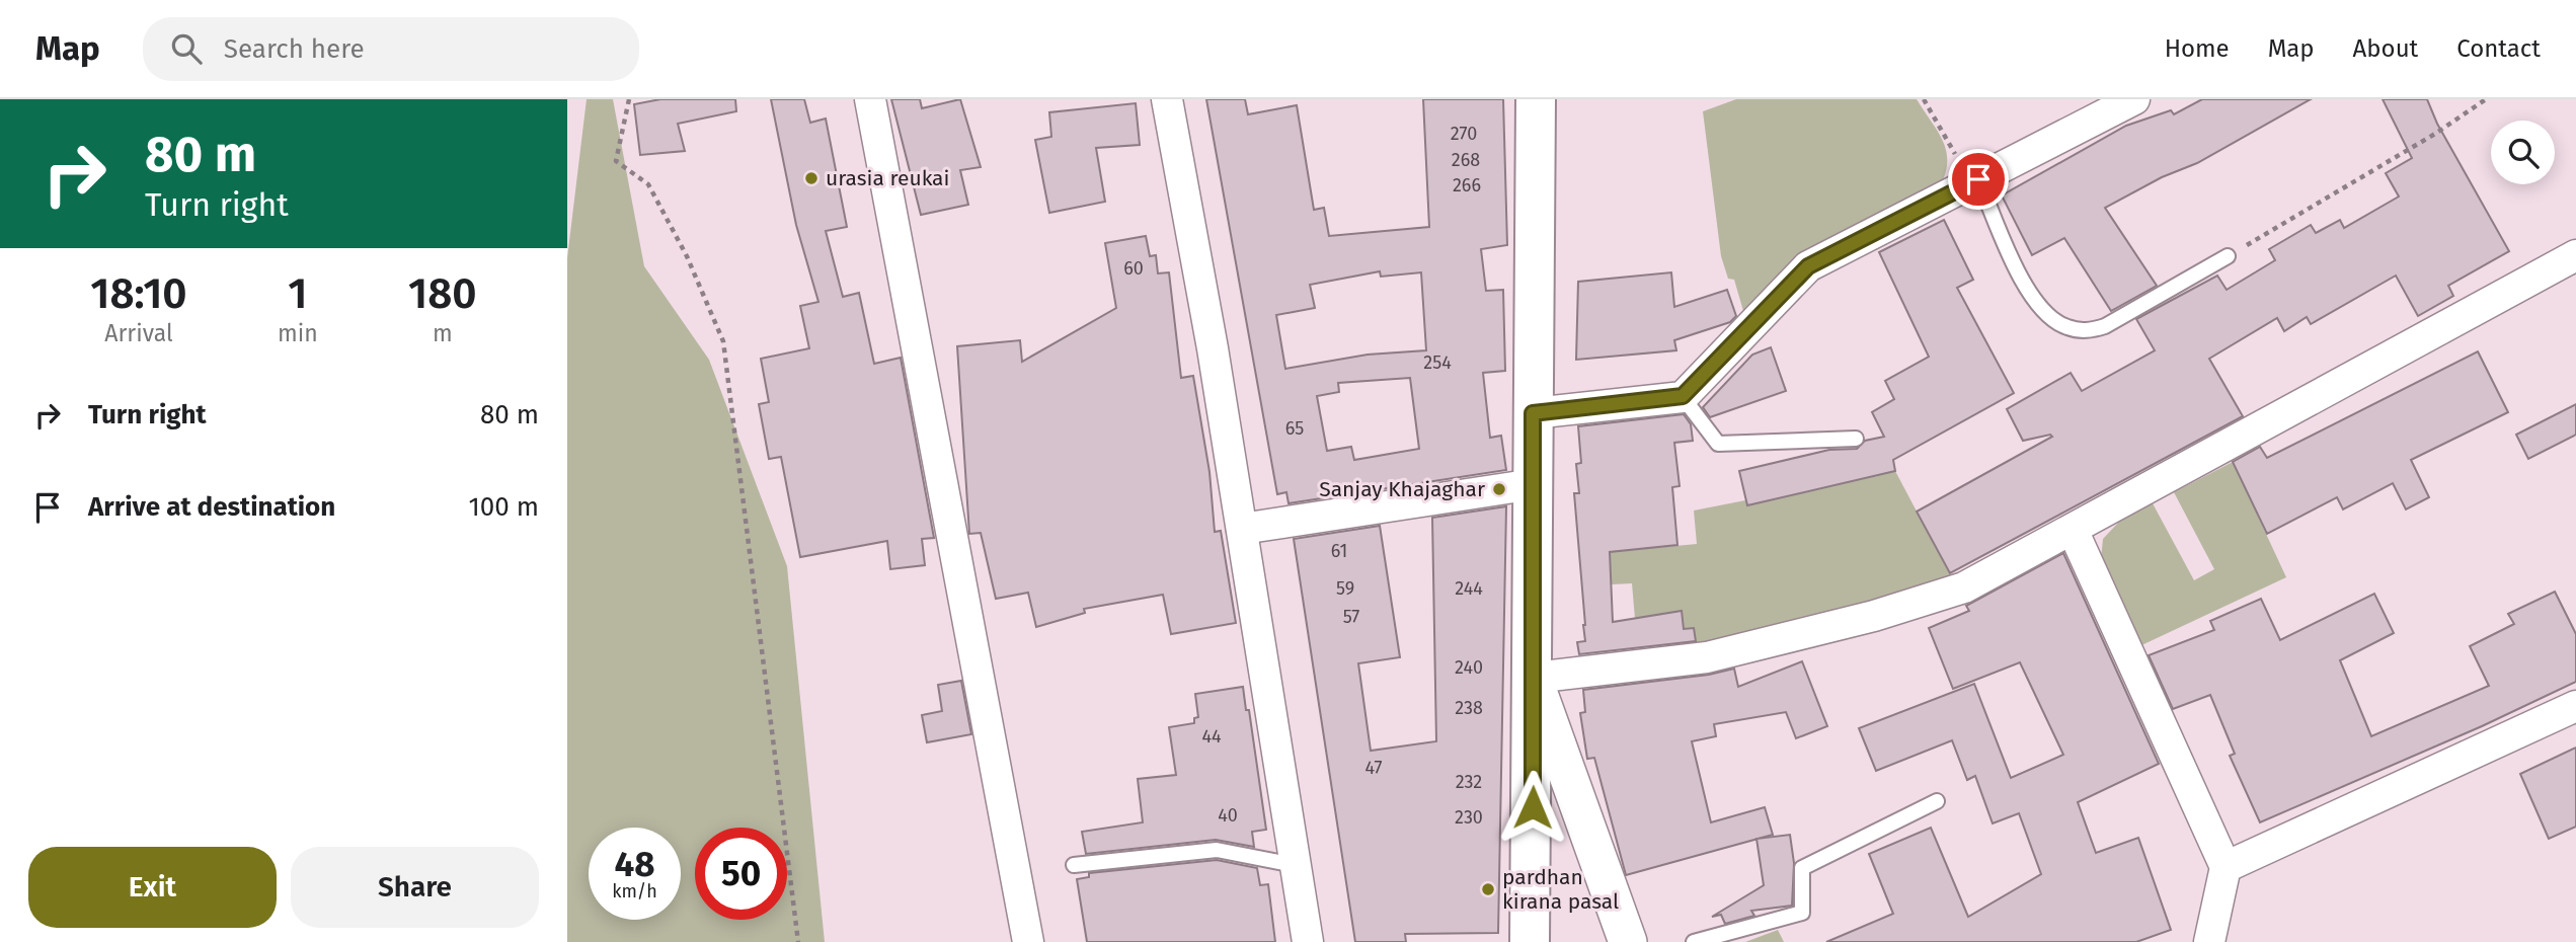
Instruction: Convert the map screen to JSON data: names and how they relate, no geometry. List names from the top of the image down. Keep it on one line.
{"places":["urasia reukai","Sanjay Khajaghar","pardhan kirana pasal"],"house_numbers":["270","268","266","60","254","65","61","59","244","57","240","238","44","47","232","40","230"],"page":{"header":"Map","search":"Search here","nav":["Home","Map","About","Contact"],"turn":["80 m","Turn right"],"eta":["18:10","Arrival","1","min","180","m"],"list":[{"name":"Turn right","value":"80 m"},{"name":"Arrive at destination","value":"100 m"}],"speed":"48 km/h","limit":"50","buttons":["Exit","Share"]}}
